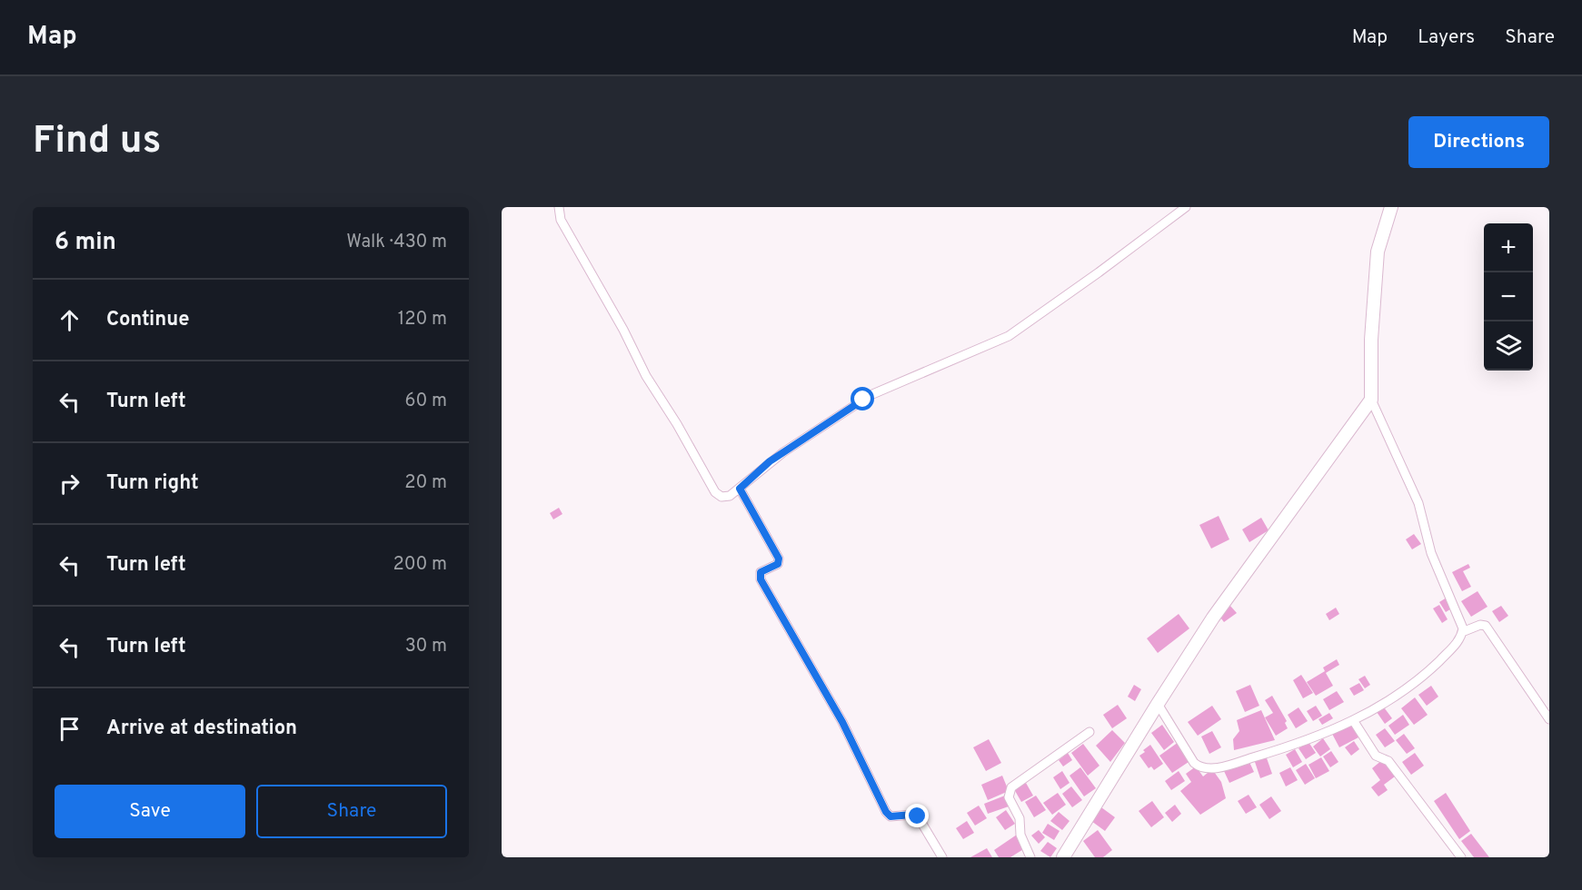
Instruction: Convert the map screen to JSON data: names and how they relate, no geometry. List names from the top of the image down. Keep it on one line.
{"page":{"header":"Map","nav":["Map","Layers","Share"],"buttons":["Directions",["Save","Share"]],"title":"Find us","heading":["6 min","Walk · 430 m"],"map_buttons":["+","−"],"list":[["Continue","120 m"],["Turn left","60 m"],["Turn right","20 m"],["Turn left","200 m"],["Turn left","30 m"],"Arrive at destination"]}}
